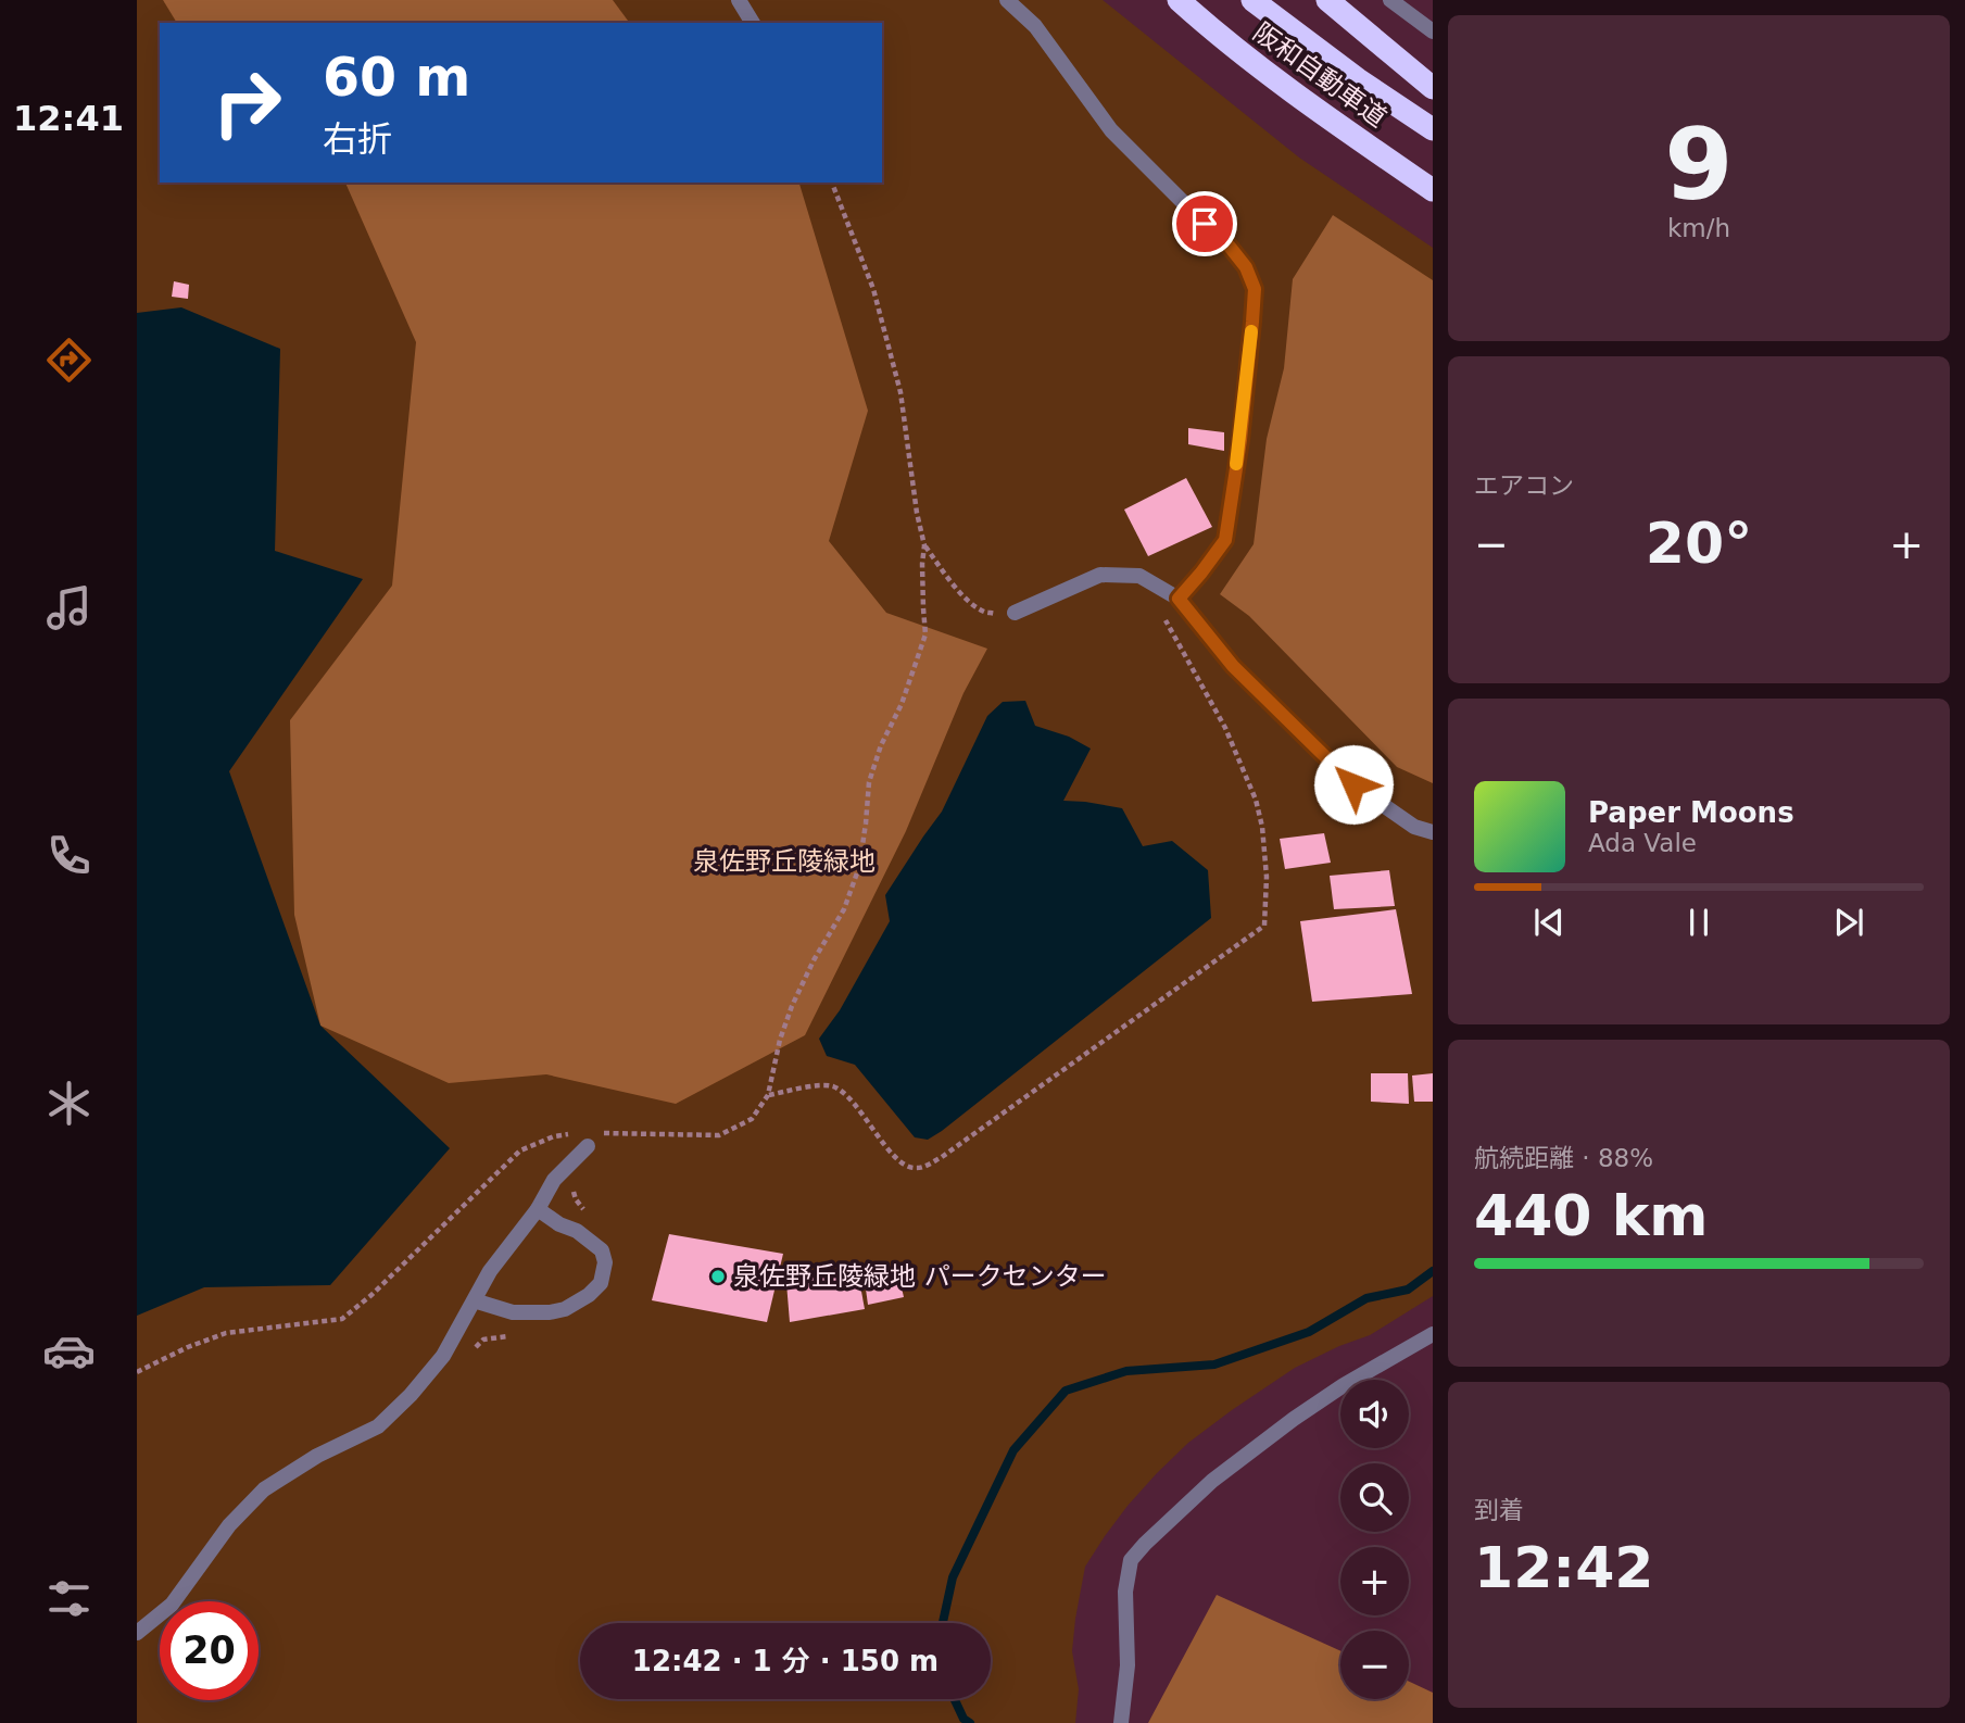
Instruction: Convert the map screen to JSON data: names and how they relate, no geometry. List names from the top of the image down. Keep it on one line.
{"streets":{"highway":["阪和自動車道"]},"parks":["泉佐野丘陵緑地"],"places":["泉佐野丘陵緑地 パークセンター"],"page":{"tabs":"12:41","tile":[["9","km/h"],"エアコン",["航続距離 · 88%","440 km"],["到着","12:42"]],"turn":["60 m","右折"],"heat":["−","20°","+"],"song":["Paper Moons","Ada Vale"],"map_buttons":["+","−"],"limit":"20","trip":"12:42 · 1 分 · 150 m"}}
